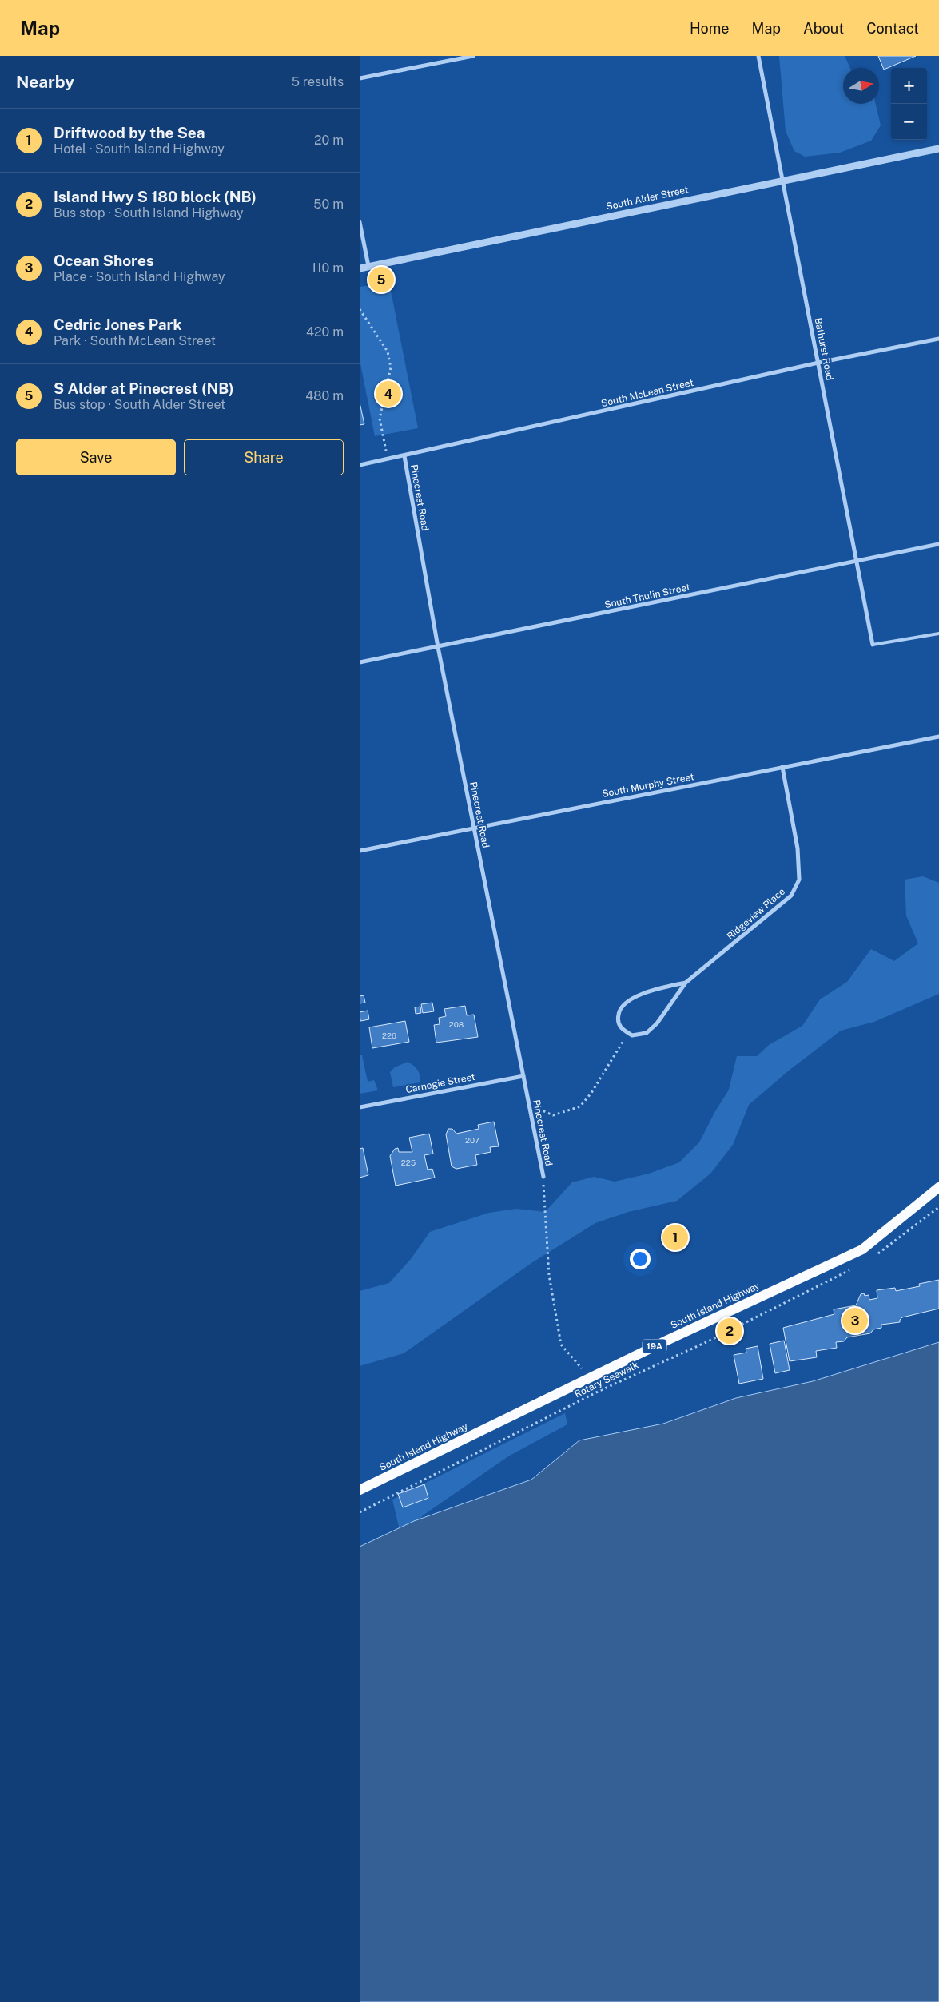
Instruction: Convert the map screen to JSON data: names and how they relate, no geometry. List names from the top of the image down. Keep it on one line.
{"streets":{"main road":["South Island Highway","19A"],"street":["South Alder Street","Bathurst Road","South McLean Street","Pinecrest Road","South Thulin Street","South Murphy Street","Ridgeview Place","Carnegie Street"],"path":["Rotary Seawalk"]},"crossings":[["South Alder Street","Bathurst Road"],["Bathurst Road","South McLean Street"],["Bathurst Road","South Thulin Street"],["South McLean Street","Pinecrest Road"],["Pinecrest Road","South Thulin Street"],["Pinecrest Road","South Murphy Street"],["Pinecrest Road","Carnegie Street"],["South Murphy Street","Ridgeview Place"]],"house_numbers":["208","226","207","225"],"north":"right","page":{"header":"Map","nav":["Home","Map","About","Contact"],"heading":["Nearby","5 results"],"map_buttons":["+","−"],"list":[{"mark":"1","name":"Driftwood by the Sea","note":"Hotel · South Island Highway","value":"20 m"},{"mark":"2","name":"Island Hwy S 180 block (NB)","note":"Bus stop · South Island Highway","value":"50 m"},{"mark":"3","name":"Ocean Shores","note":"Place · South Island Highway","value":"110 m"},{"mark":"4","name":"Cedric Jones Park","note":"Park · South McLean Street","value":"420 m"},{"mark":"5","name":"S Alder at Pinecrest (NB)","note":"Bus stop · South Alder Street","value":"480 m"}],"pins":["5","4","1","3","2"],"buttons":["Save","Share"]}}
